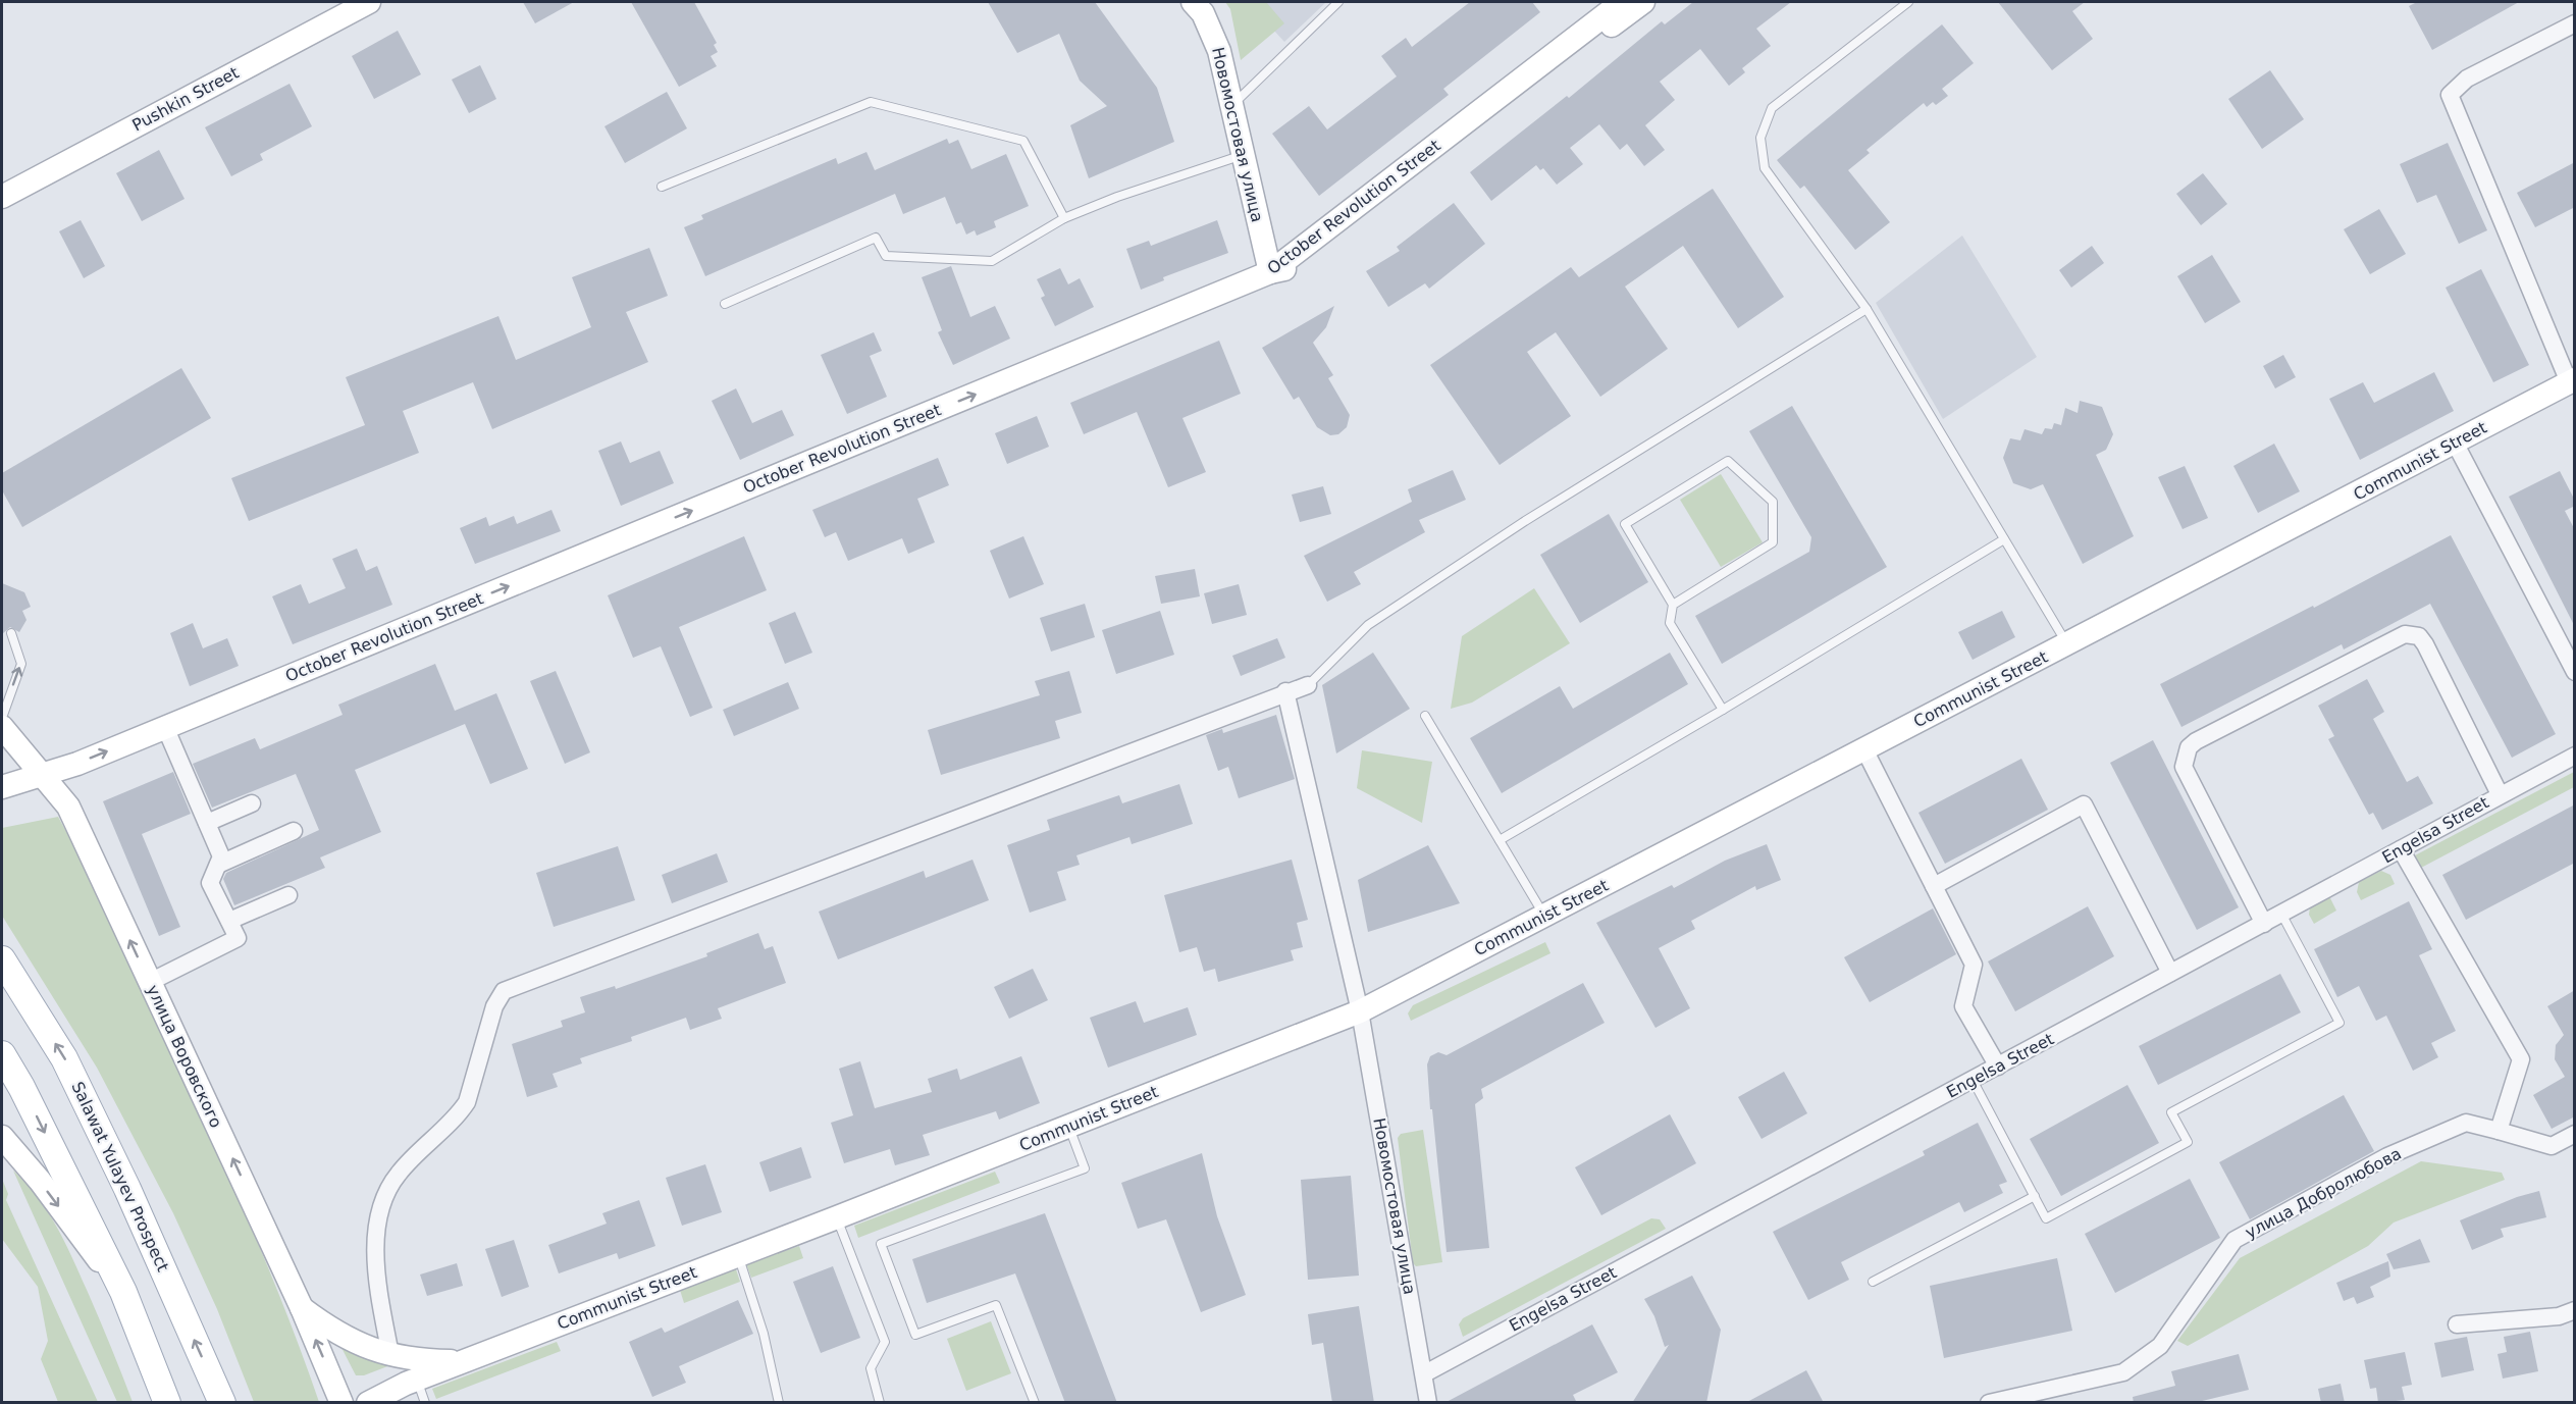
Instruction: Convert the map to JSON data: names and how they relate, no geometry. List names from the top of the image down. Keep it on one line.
{"streets":{"main road":["Salawat Yulayev Prospect"],"street":["Pushkin Street","Новомостовая улица","October Revolution Street","Communist Street","Engelsa Street","улица Воровского","улица Добролюбова"]},"crossings":[["Новомостовая улица","October Revolution Street"],["Новомостовая улица","Communist Street"],["Новомостовая улица","Engelsa Street"],["October Revolution Street","улица Воровского"],["Communist Street","улица Воровского"]],"one_way":["October Revolution Street"]}
